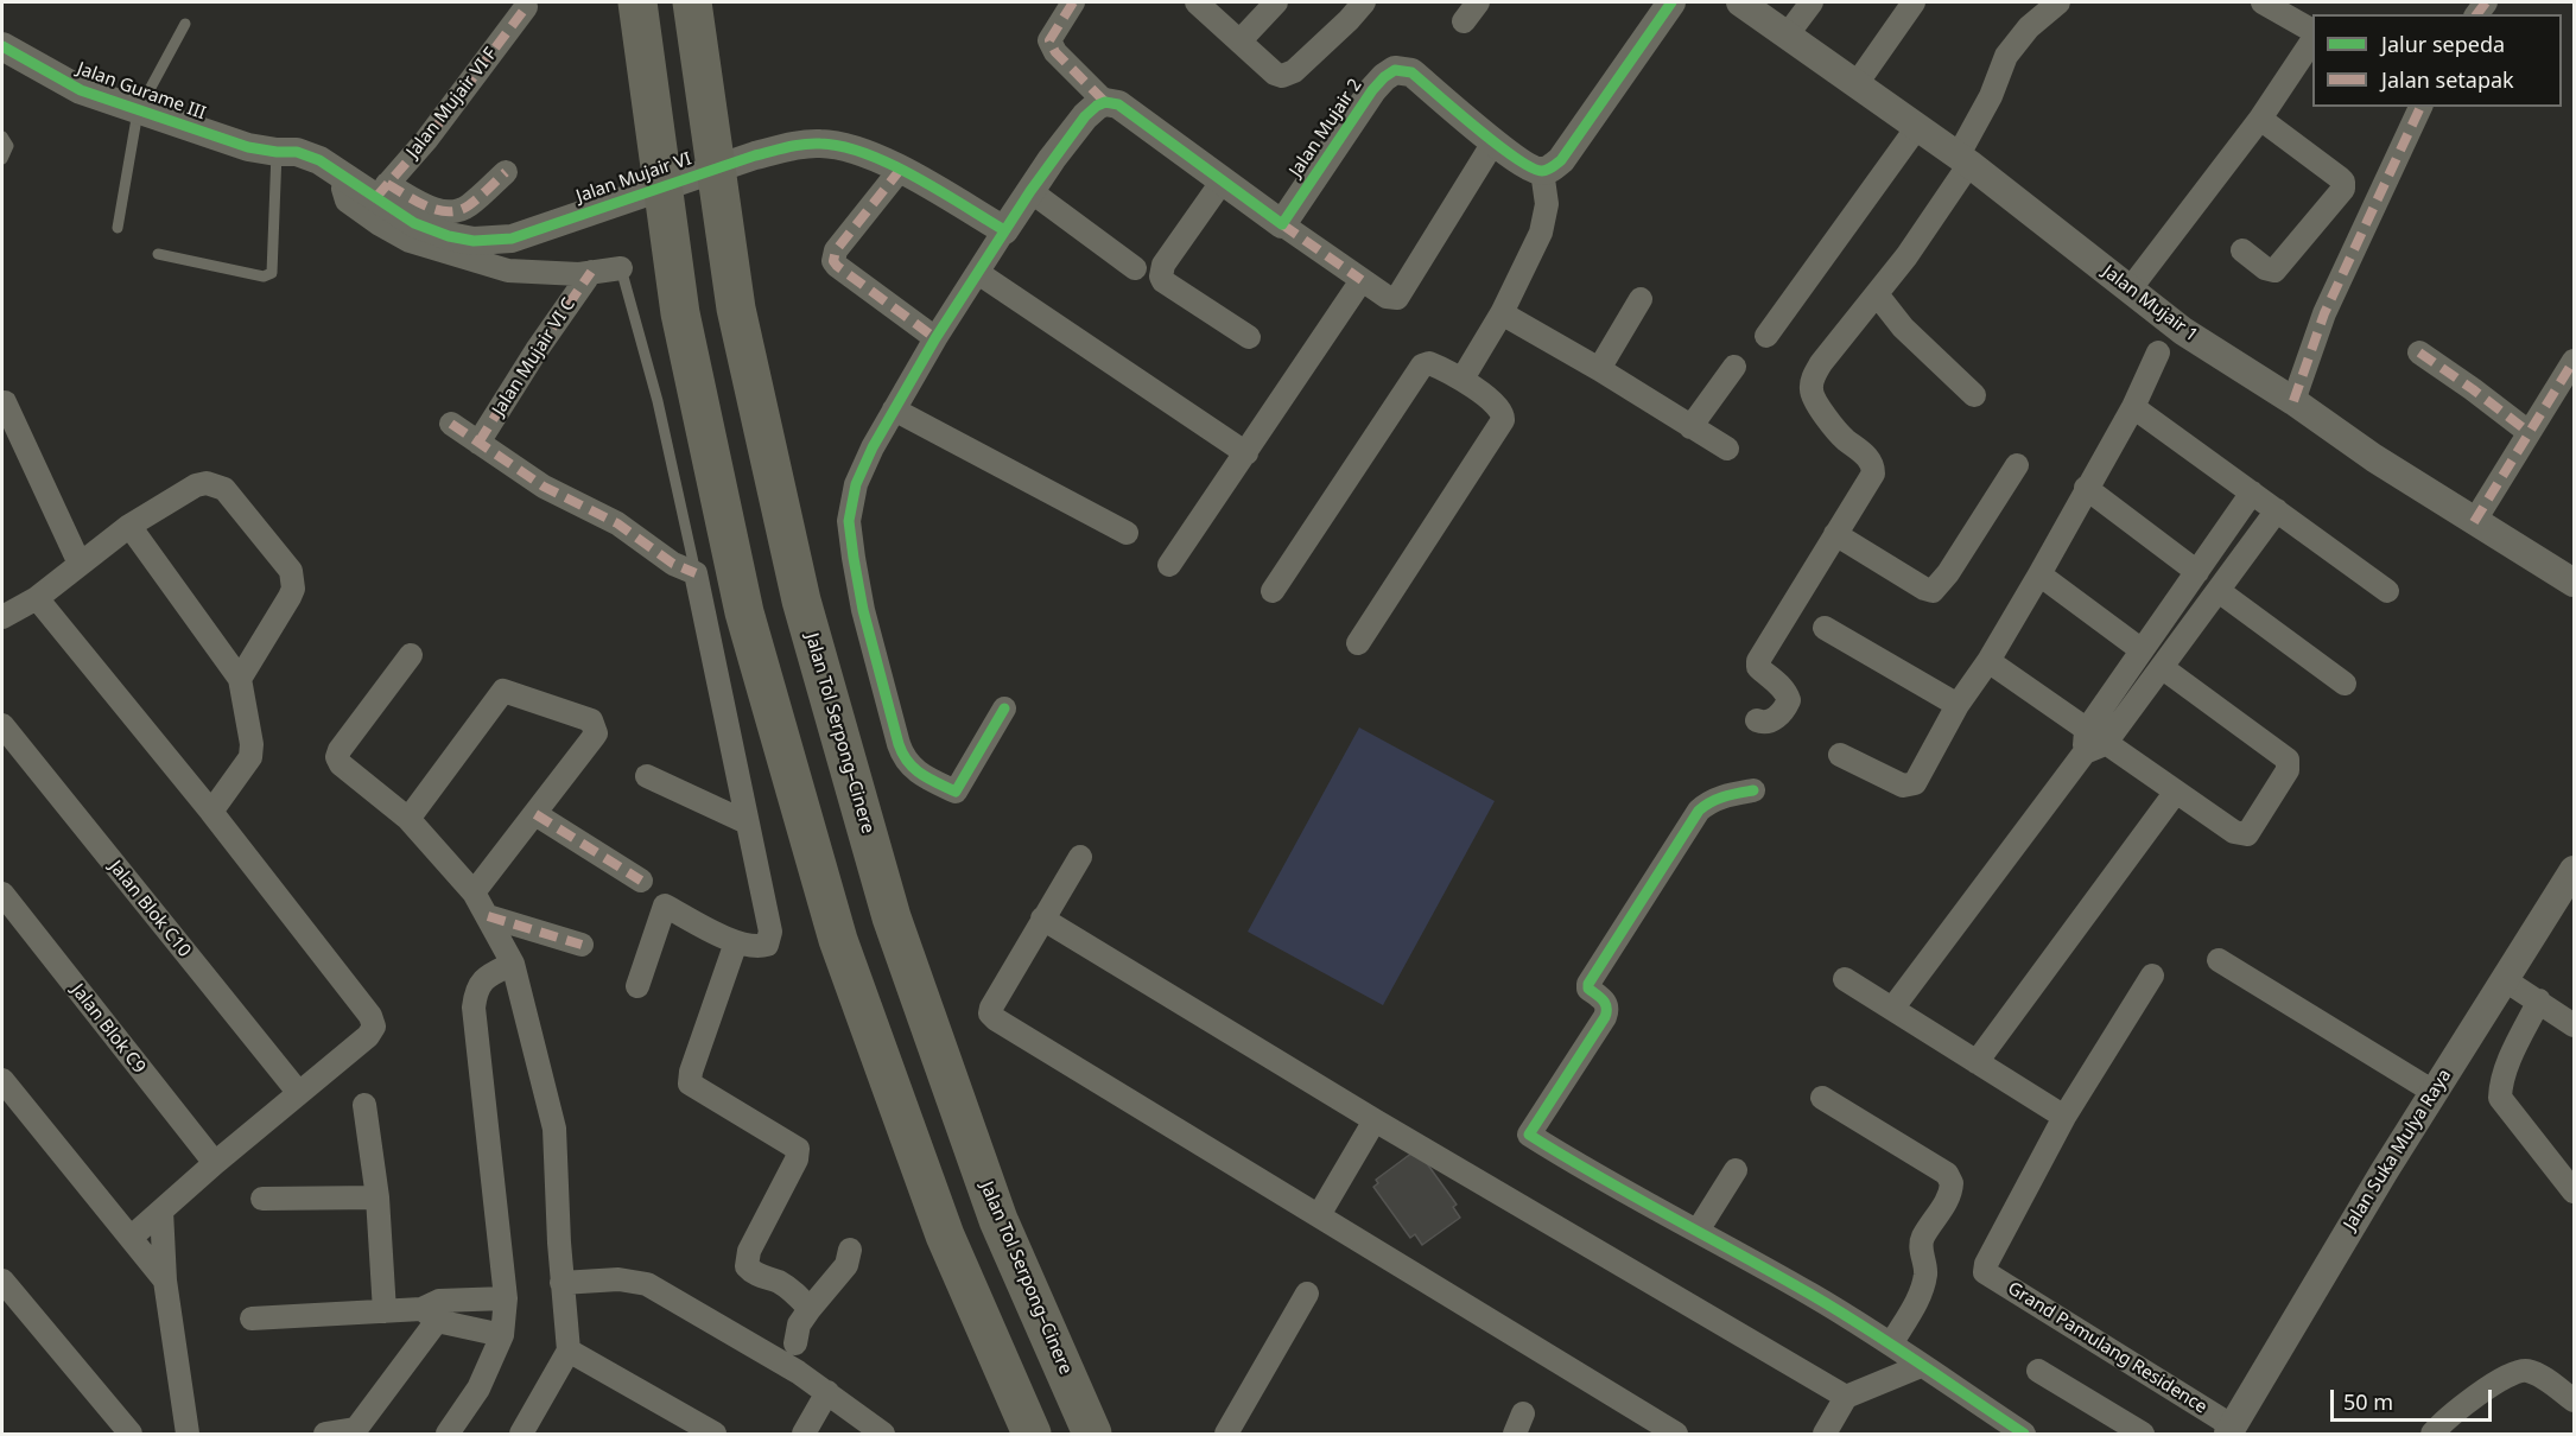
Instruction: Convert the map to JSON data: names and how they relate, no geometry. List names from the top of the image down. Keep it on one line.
{"streets":{"highway":["Jalan Tol Serpong–Cinere"],"street":["Jalan Gurame III","Jalan Mujair VI F","Jalan Mujair 2","Jalan Mujair VI","Jalan Mujair 1","Jalan Mujair VI C","Jalan Blok C10","Jalan Blok C9","Jalan Suka Mulya Raya","Grand Pamulang Residence"]},"crossings":[["Jalan Gurame III","Jalan Mujair VI"],["Jalan Mujair VI F","Jalan Mujair VI"],["Jalan Suka Mulya Raya","Grand Pamulang Residence"]],"legend":["Jalur sepeda","Jalan setapak"],"scale_bar":"50 m"}
